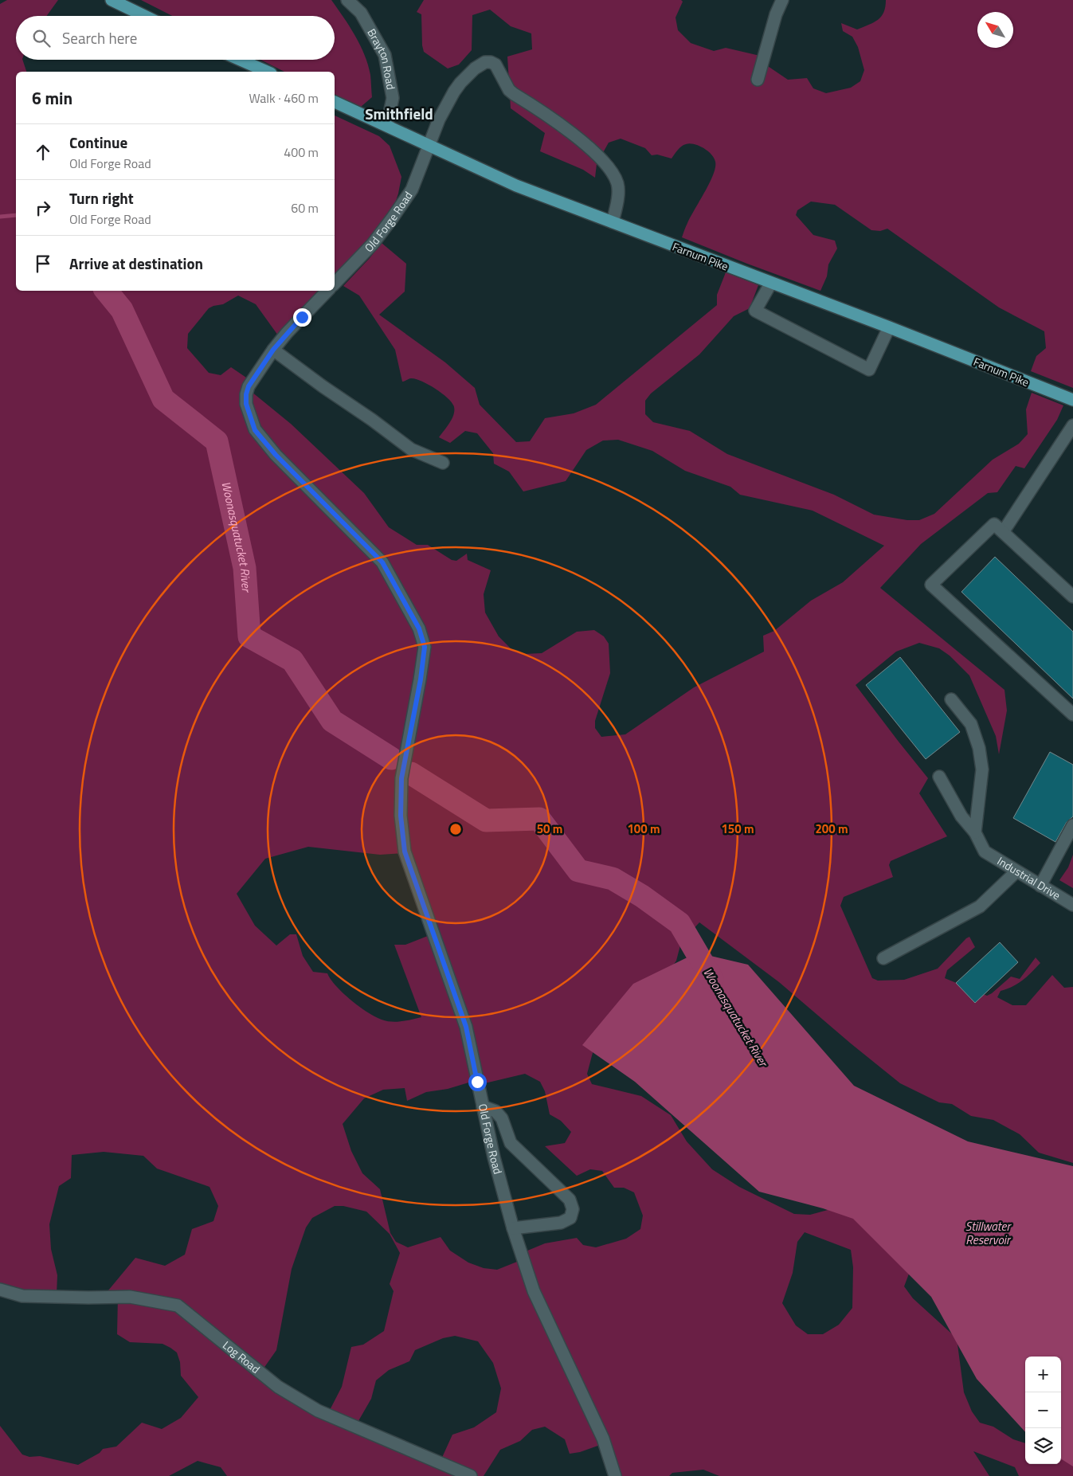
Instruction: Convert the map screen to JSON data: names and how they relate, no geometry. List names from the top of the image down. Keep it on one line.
{"streets":{"main road":["Farnum Pike"],"street":["Brayton Road","Old Forge Road","Industrial Drive","Log Road"]},"crossings":[["Brayton Road","Farnum Pike"],["Old Forge Road","Farnum Pike"]],"districts":["Smithfield"],"water":["Woonasquatucket River","Stillwater Reservoir"],"north":"top left","page":{"search":"Search here","heading":["6 min","Walk · 460 m"],"list":[["Continue","Old Forge Road","400 m"],["Turn right","Old Forge Road","60 m"],"Arrive at destination"],"map_buttons":["+","−"]},"rings":["50 m","100 m","150 m","200 m"]}
